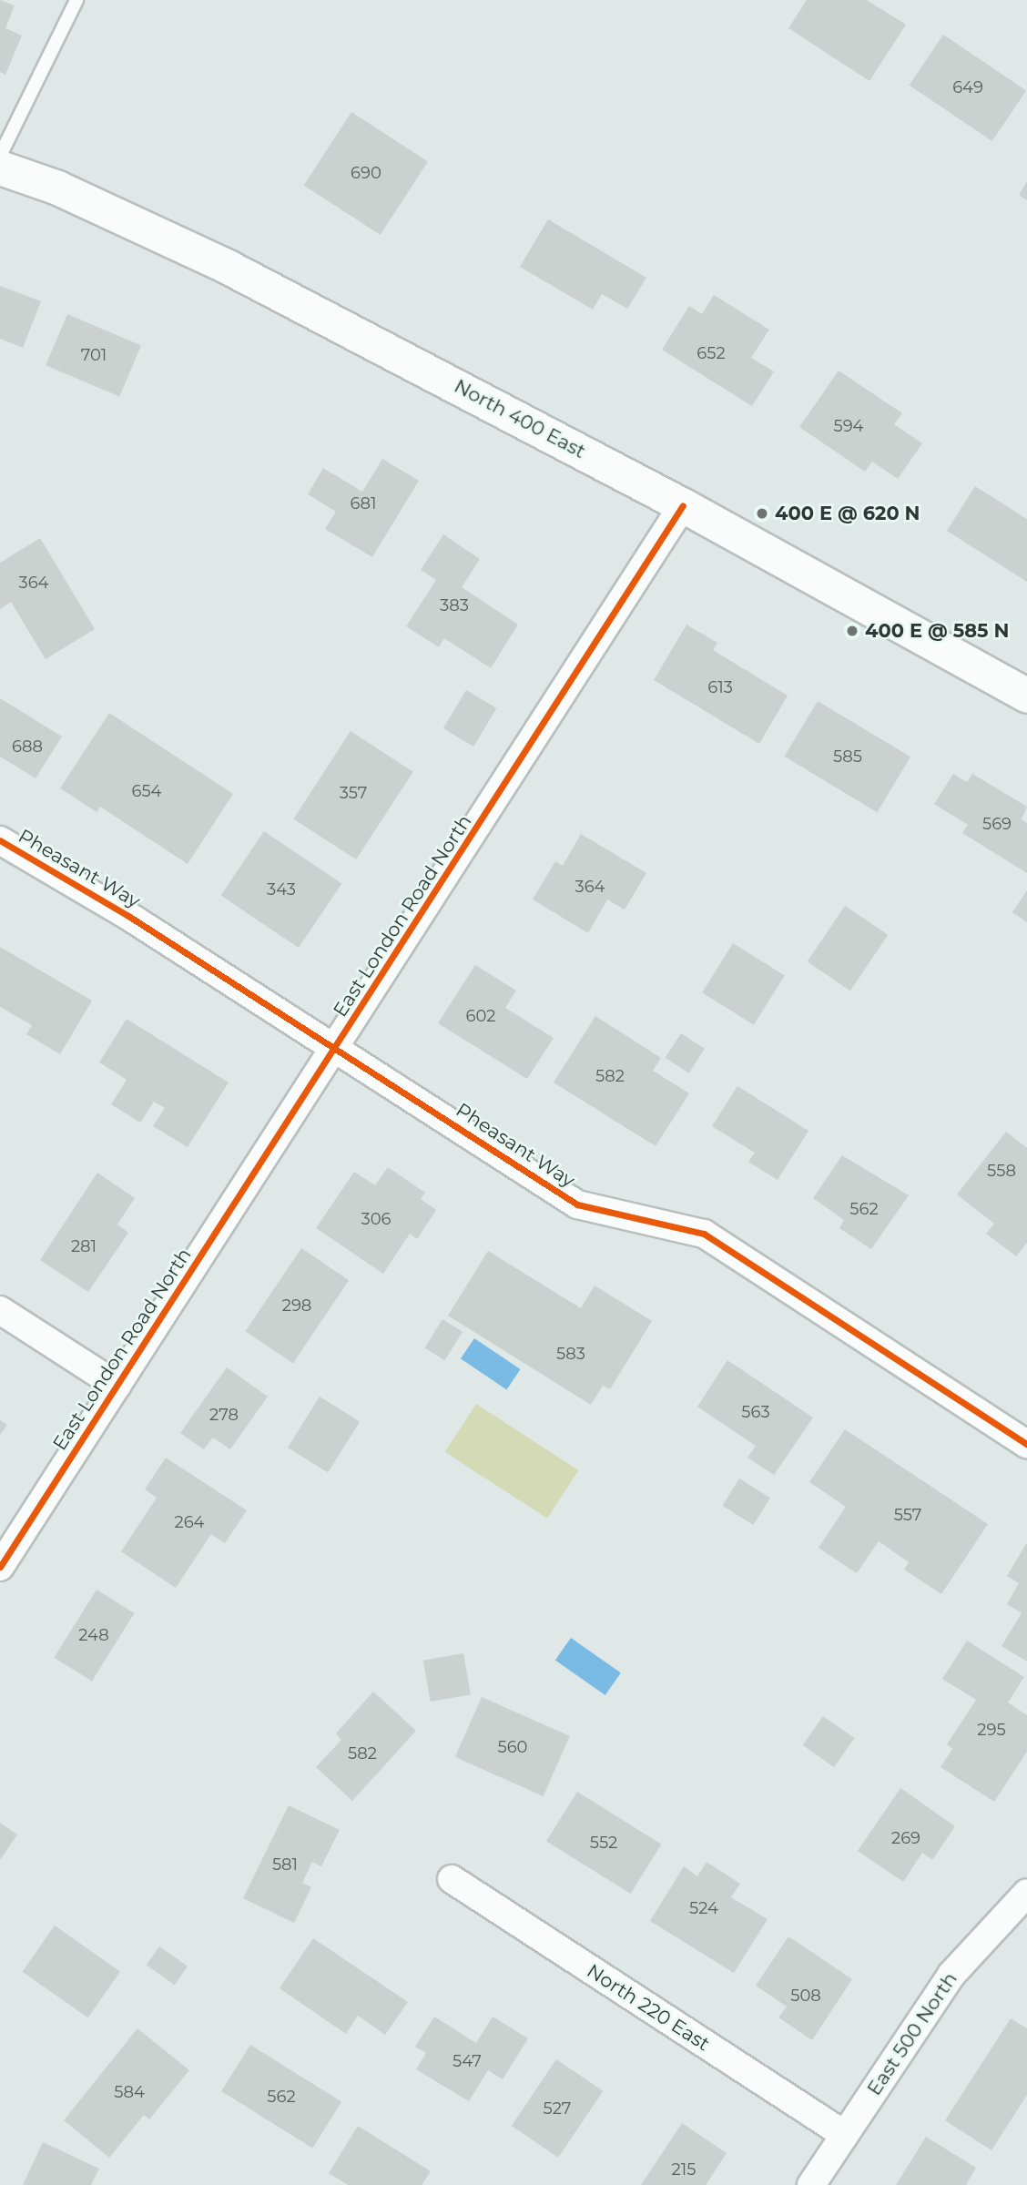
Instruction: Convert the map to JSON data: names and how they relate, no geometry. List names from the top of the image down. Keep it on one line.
{"streets":{"street":["North 400 East","Pheasant Way","East London Road North","North 220 East","East 500 North"]},"crossings":[["North 400 East","East London Road North"],["Pheasant Way","East London Road North"],["North 220 East","East 500 North"]],"places":["400 E @ 620 N","400 E @ 585 N"],"house_numbers":["649","690","652","701","594","681","364","383","613","688","585","654","357","569","364","343","602","582","558","562","306","281","298","583","563","278","557","264","248","295","560","582","269","552","581","524","508","547","584","562","527","215"]}
